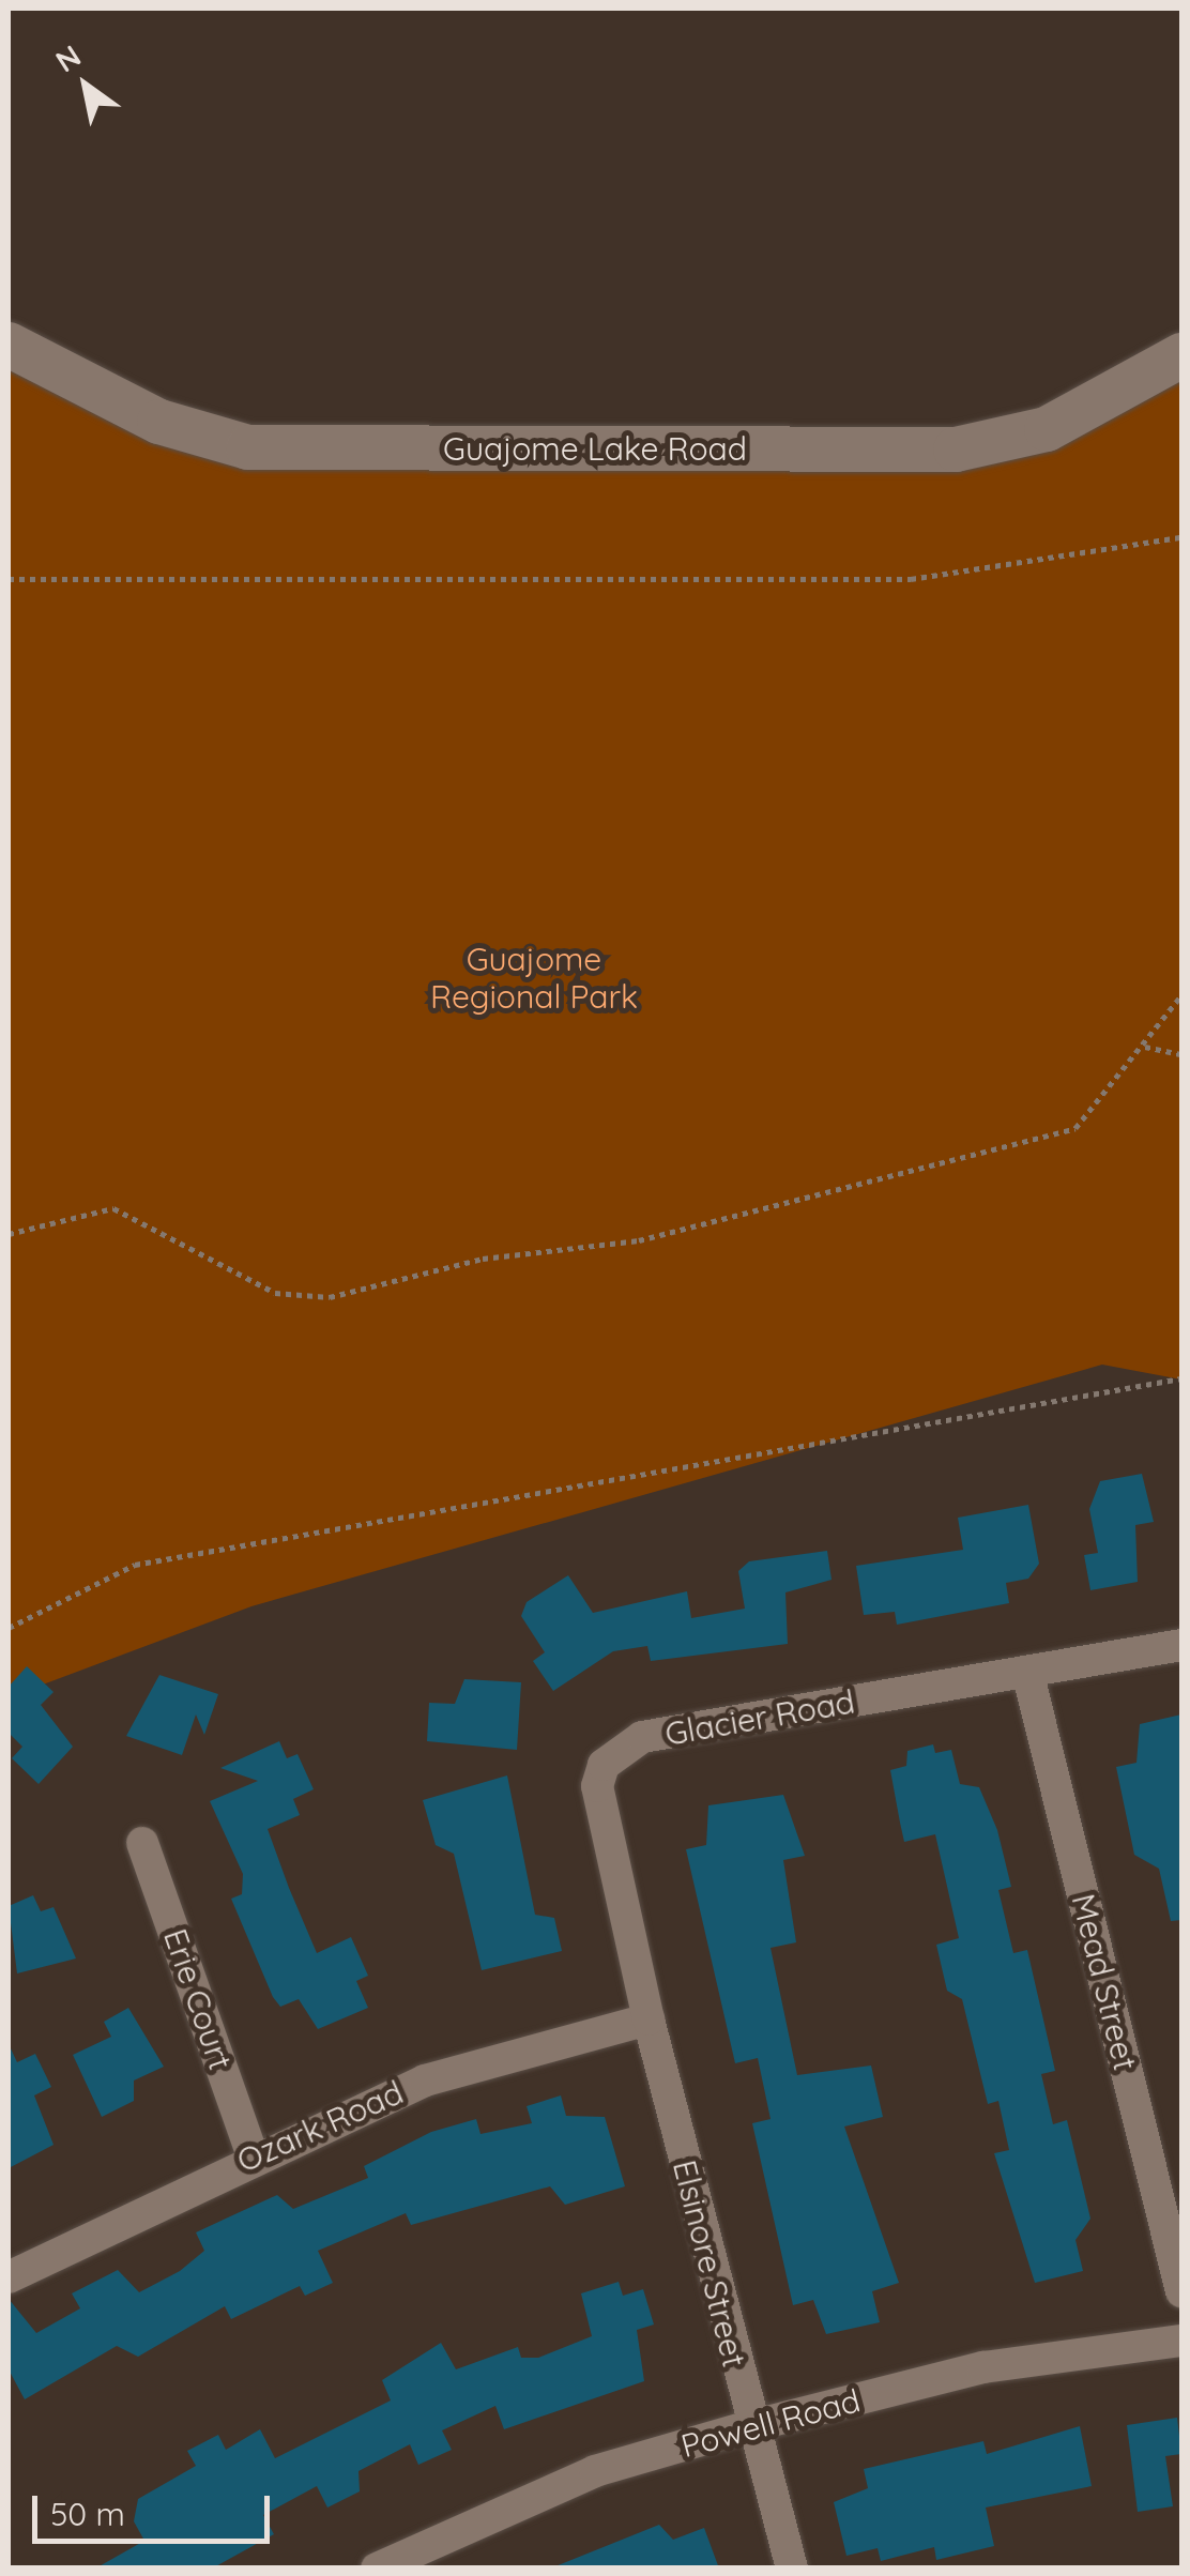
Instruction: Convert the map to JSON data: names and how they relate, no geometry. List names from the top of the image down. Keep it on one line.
{"streets":{"street":["Guajome Lake Road","Glacier Road","Mead Street","Erie Court","Ozark Road","Elsinore Street","Powell Road"]},"crossings":[["Glacier Road","Mead Street"],["Glacier Road","Ozark Road"],["Glacier Road","Elsinore Street"],["Erie Court","Ozark Road"],["Ozark Road","Elsinore Street"],["Elsinore Street","Powell Road"]],"parks":["Guajome Regional Park"],"scale_bar":"50 m","north":"top left"}
